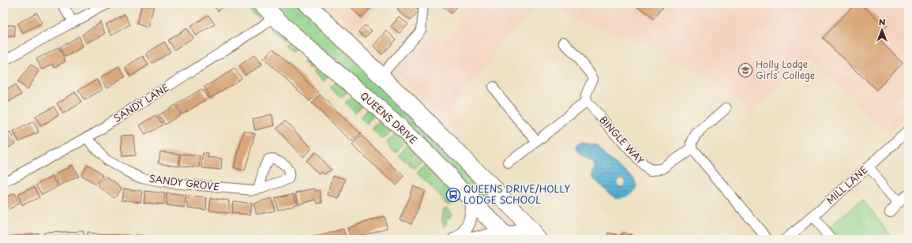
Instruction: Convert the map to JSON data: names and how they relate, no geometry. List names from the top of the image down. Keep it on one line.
{"streets":{"highway":["QUEENS DRIVE"],"street":["SANDY LANE","BINGLE WAY","SANDY GROVE","MILL LANE"]},"crossings":[["SANDY LANE","QUEENS DRIVE"],["SANDY LANE","SANDY GROVE"]],"places":{"school or university":["Holly Lodge Girls' College"],"bus stop":["QUEENS DRIVE/HOLLY LODGE SCHOOL"]},"north":"top"}
